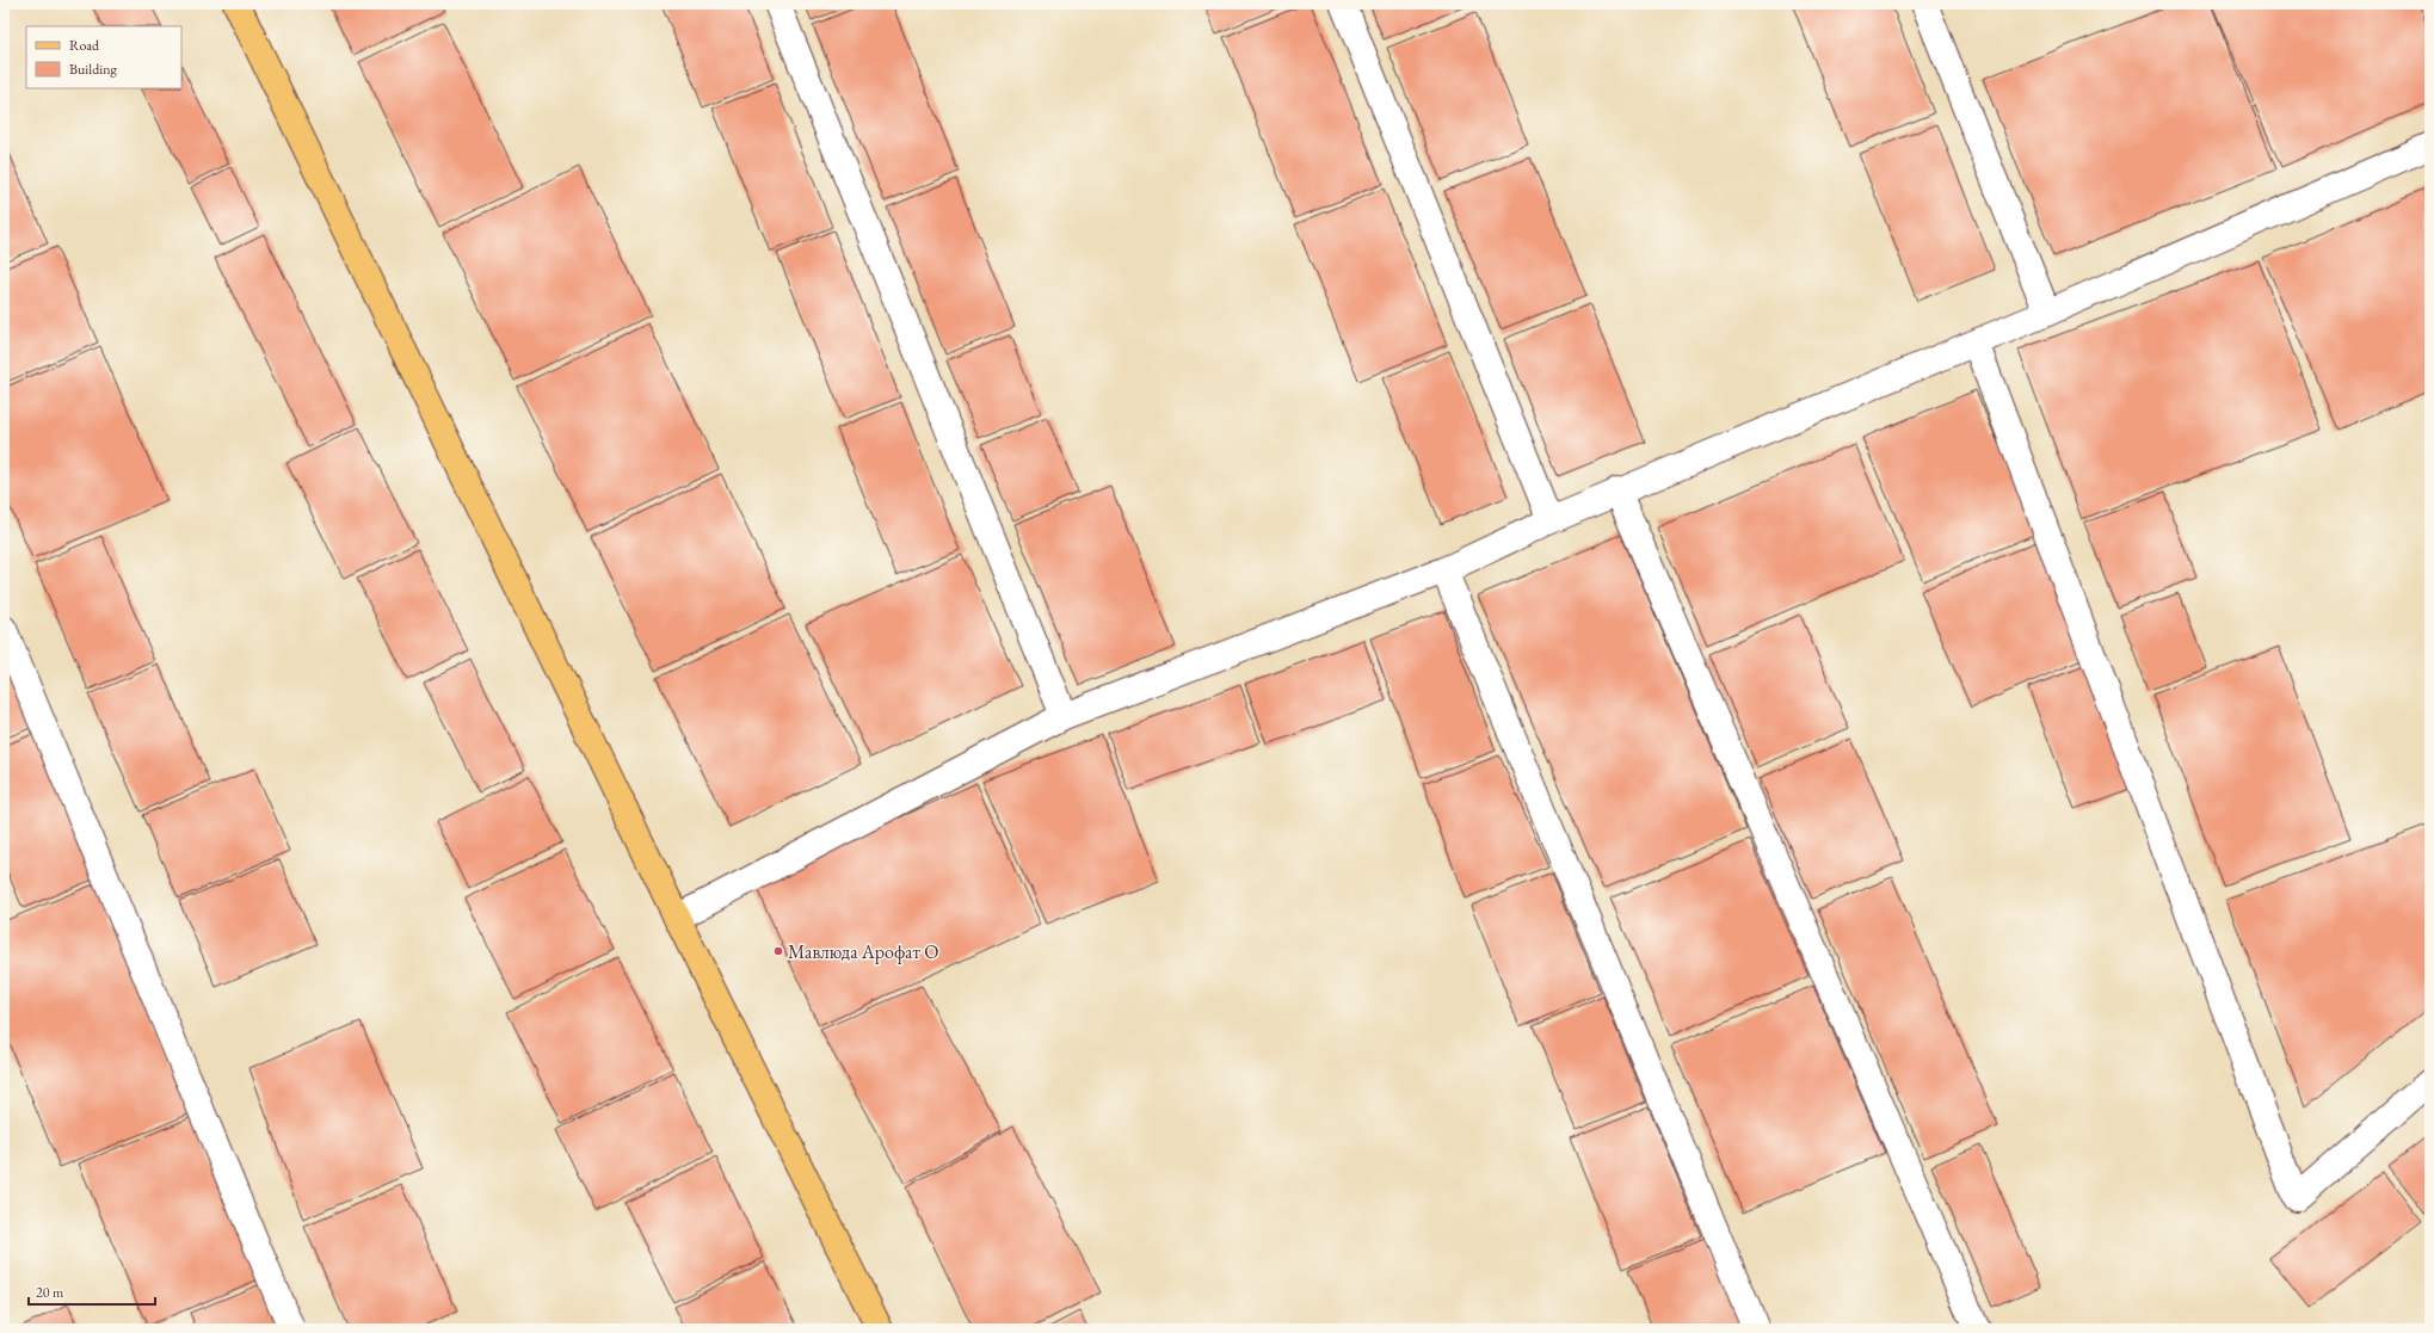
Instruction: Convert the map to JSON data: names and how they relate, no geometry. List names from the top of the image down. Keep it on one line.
{"places":["Мавлюда Арофат О"],"legend":["Road","Building"],"scale_bar":"20 m"}
